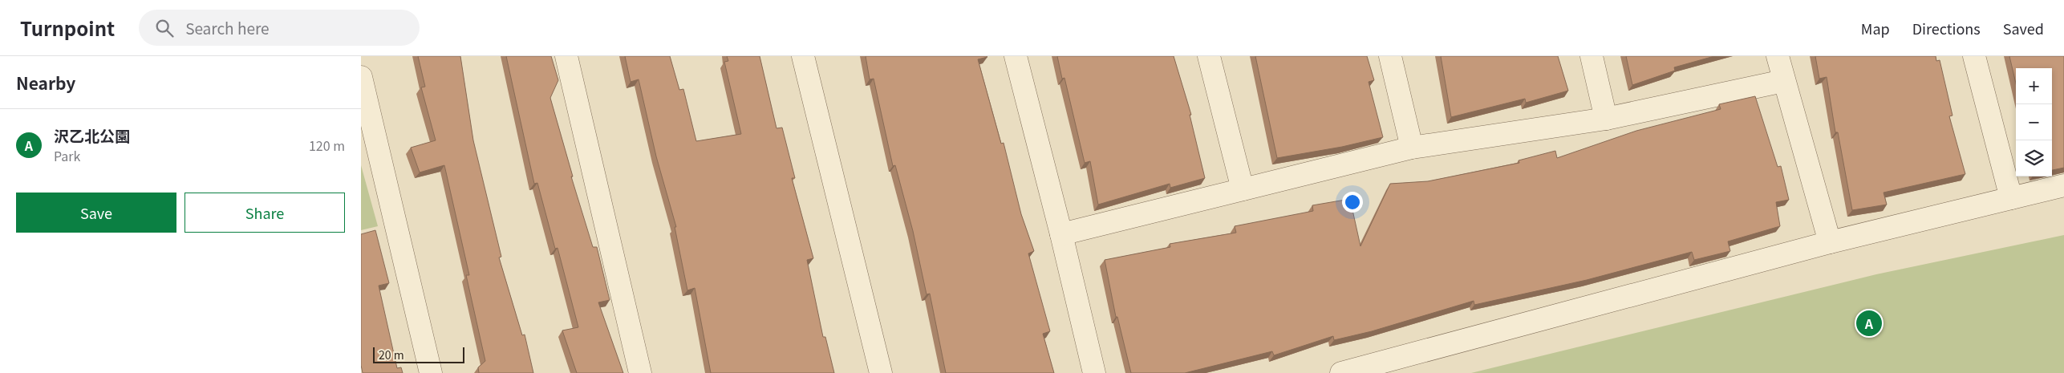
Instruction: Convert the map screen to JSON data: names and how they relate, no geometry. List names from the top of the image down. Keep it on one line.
{"scale_bar":"20 m","page":{"header":"Turnpoint","search":"Search here","nav":["Map","Directions","Saved"],"heading":"Nearby","map_buttons":["+","−"],"list":[{"mark":"A","name":"沢乙北公園","note":"Park","value":"120 m"}],"buttons":["Save","Share"],"pins":"A","scale":"20 m"}}
